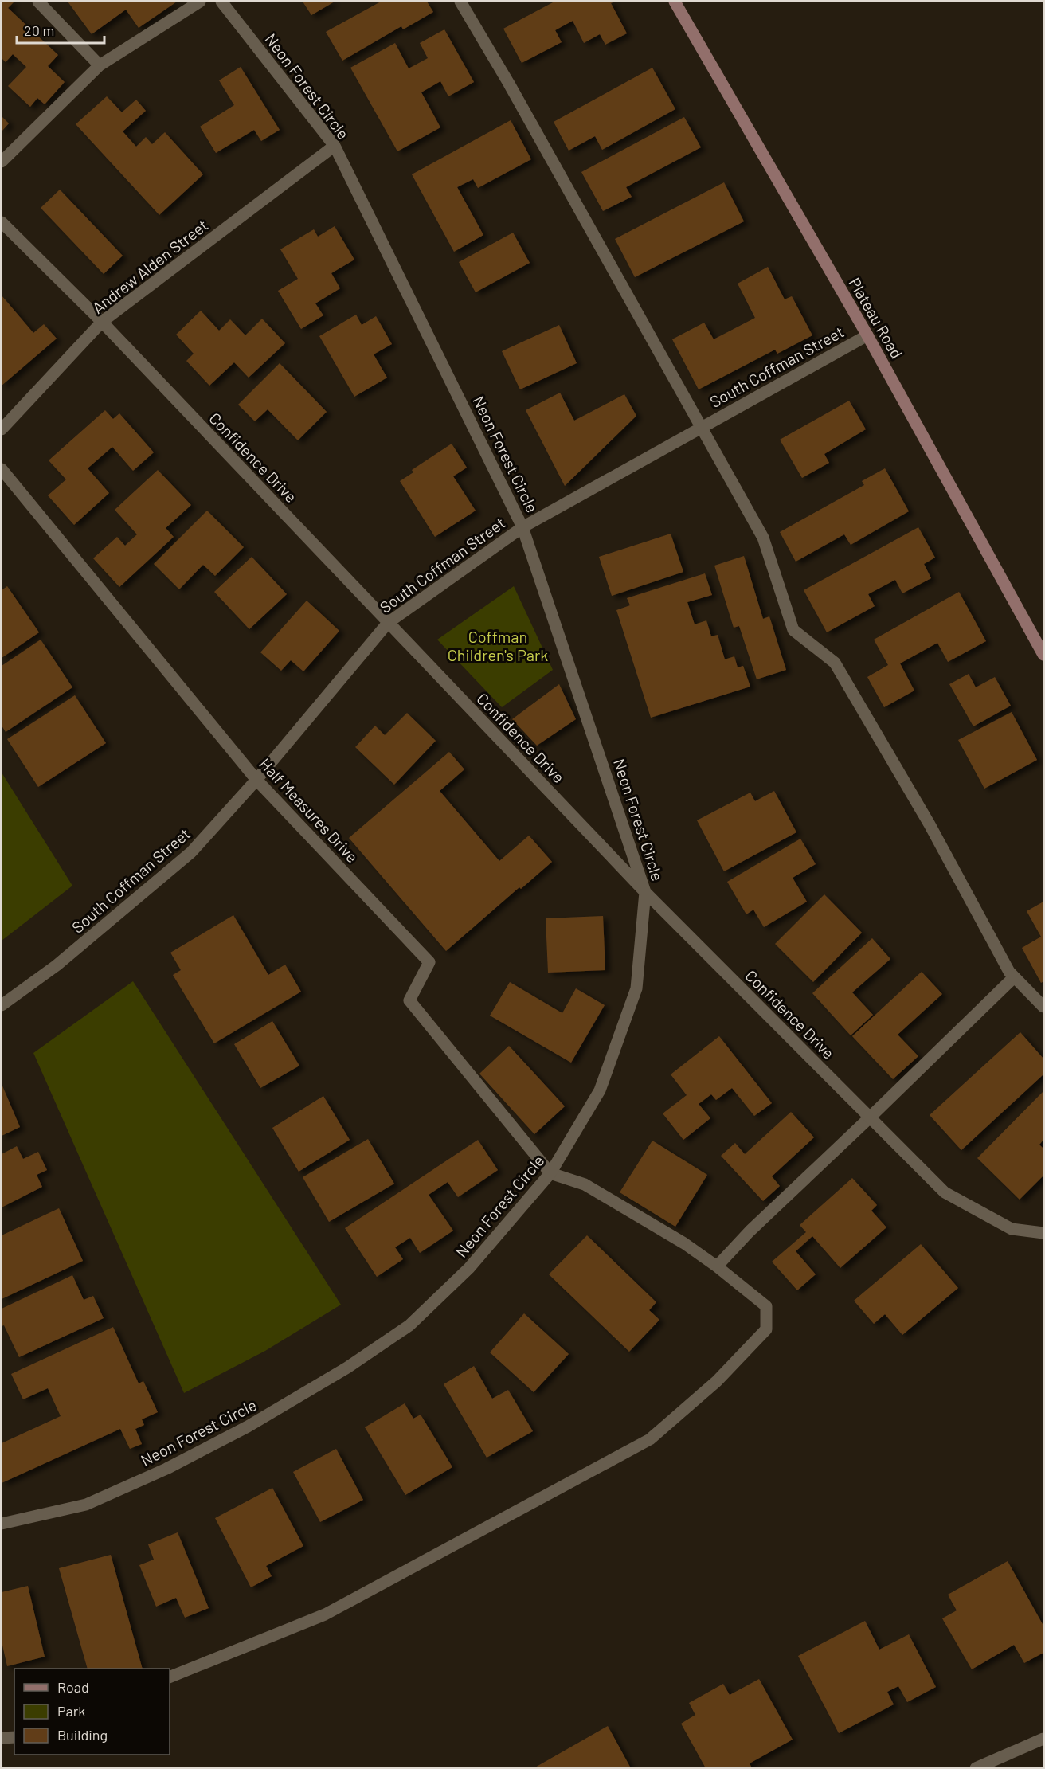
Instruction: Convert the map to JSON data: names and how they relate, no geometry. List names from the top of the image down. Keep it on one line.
{"streets":{"street":["Neon Forest Circle","Andrew Alden Street","Plateau Road","South Coffman Street","Confidence Drive","Half Measures Drive"]},"crossings":[["Neon Forest Circle","Andrew Alden Street"],["Neon Forest Circle","South Coffman Street"],["Neon Forest Circle","Confidence Drive"],["Neon Forest Circle","Half Measures Drive"],["Andrew Alden Street","Confidence Drive"],["Plateau Road","South Coffman Street"],["South Coffman Street","Confidence Drive"],["South Coffman Street","Half Measures Drive"]],"parks":["Coffman Children's Park"],"legend":["Road","Park","Building"],"scale_bar":"20 m"}
